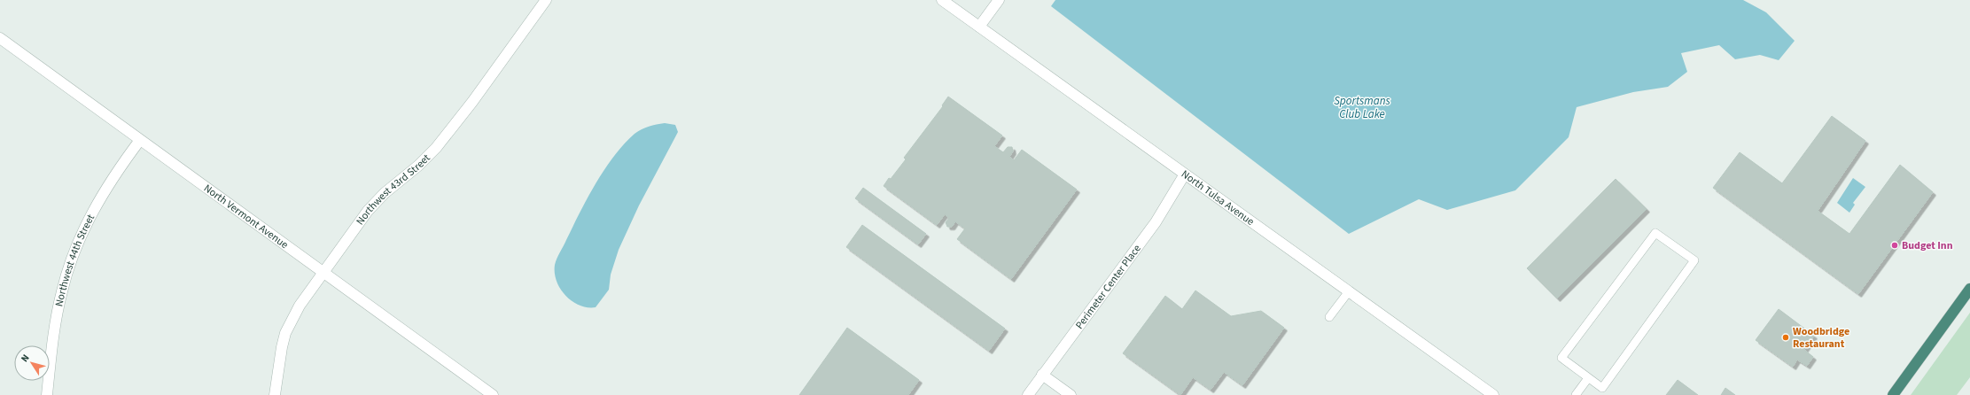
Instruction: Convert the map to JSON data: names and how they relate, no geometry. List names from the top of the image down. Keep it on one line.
{"streets":{"street":["Northwest 43rd Street","North Tulsa Avenue","North Vermont Avenue","Northwest 44th Street","Perimeter Center Place"]},"crossings":[["Northwest 43rd Street","North Vermont Avenue"],["North Tulsa Avenue","Perimeter Center Place"],["North Vermont Avenue","Northwest 44th Street"]],"water":["Sportsmans Club Lake"],"places":["Budget Inn","Woodbridge Restaurant"],"north":"top left"}
